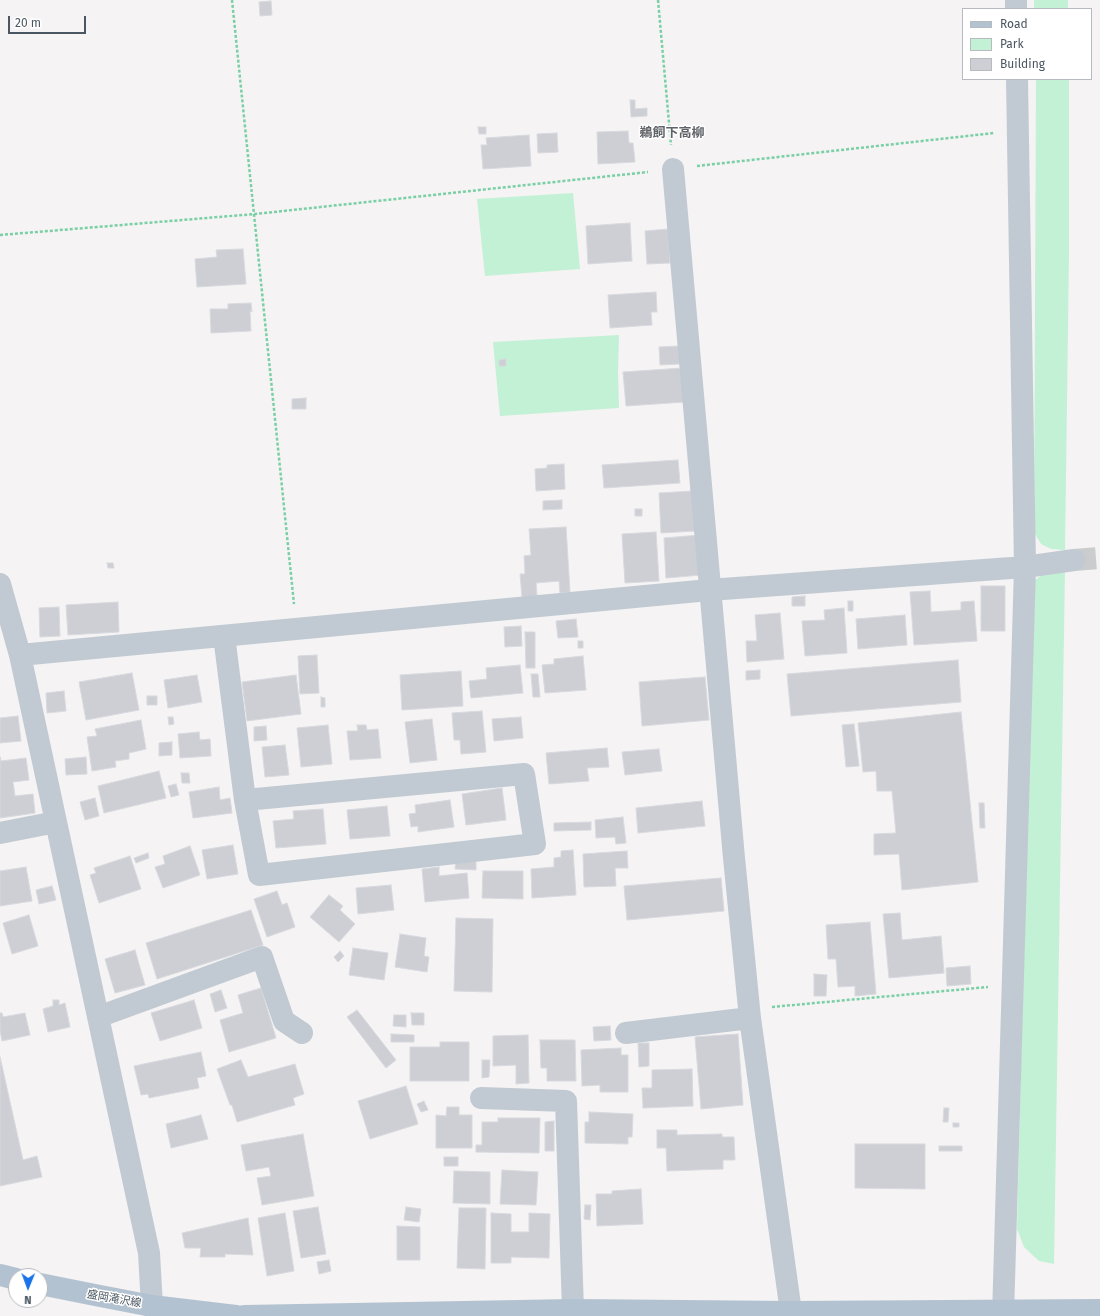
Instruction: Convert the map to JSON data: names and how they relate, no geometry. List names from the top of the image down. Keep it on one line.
{"streets":{"main road":["盛岡滝沢線"]},"districts":["鵜飼下高柳"],"legend":["Road","Park","Building"],"scale_bar":"20 m","north":"bottom"}
